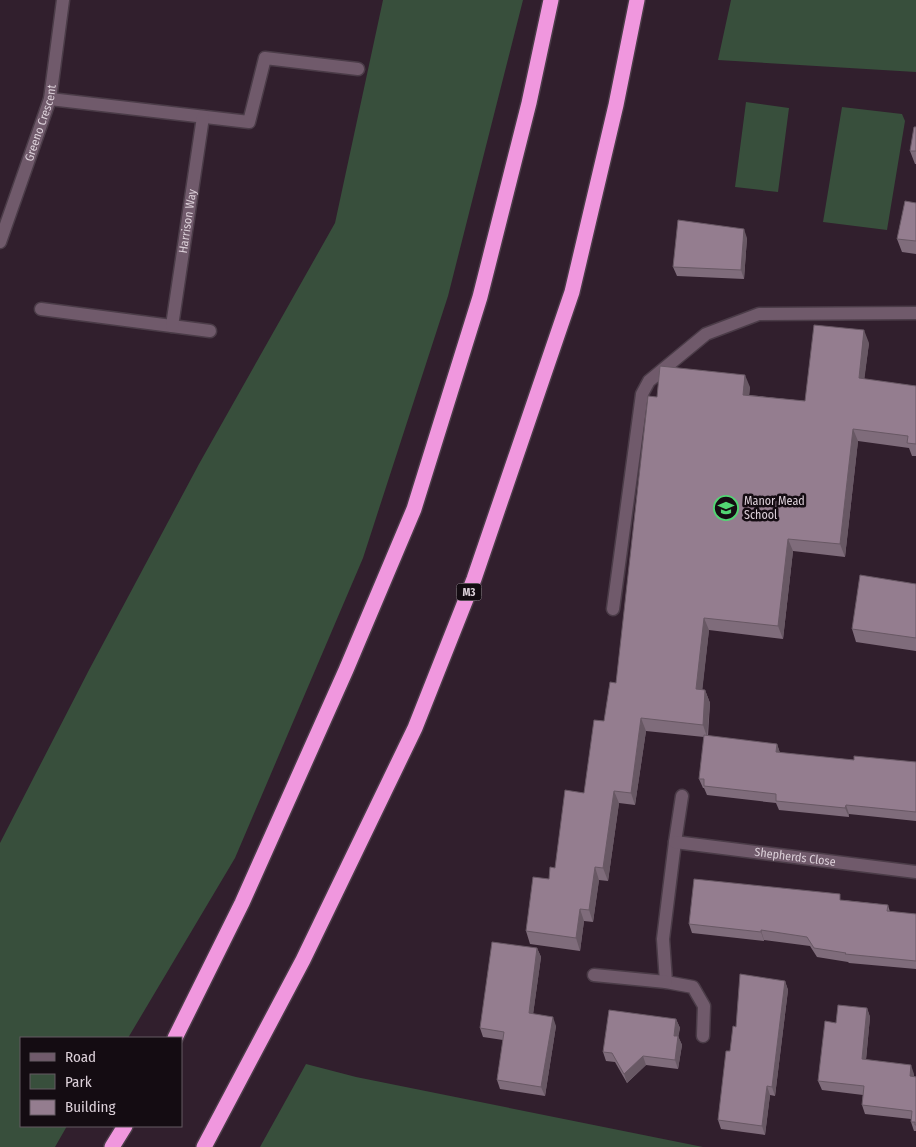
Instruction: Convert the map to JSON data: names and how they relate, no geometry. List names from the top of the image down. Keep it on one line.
{"streets":{"highway":["M3"],"street":["Greeno Crescent","Harrison Way","Shepherds Close"]},"places":{"school or university":["Manor Mead School"]},"legend":["Road","Park","Building"]}
